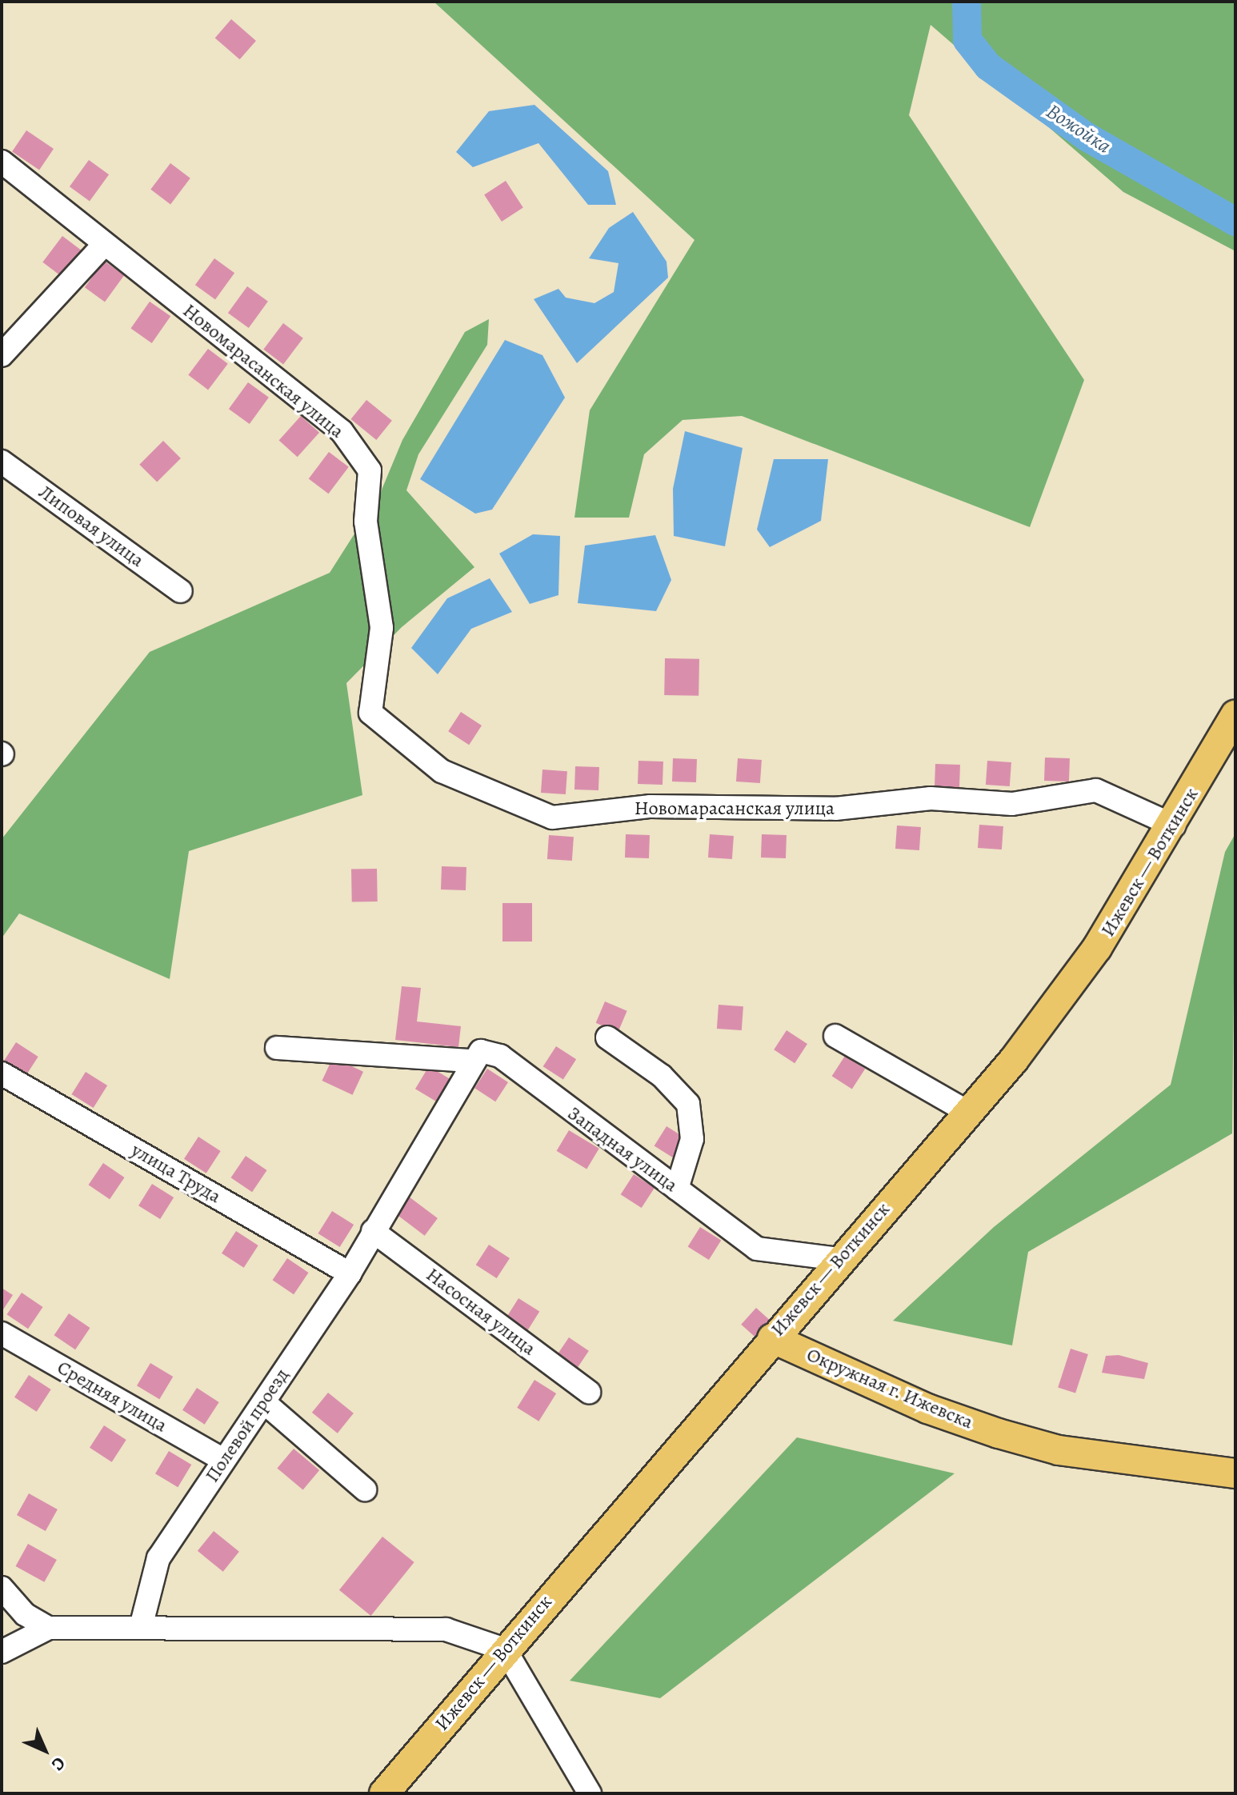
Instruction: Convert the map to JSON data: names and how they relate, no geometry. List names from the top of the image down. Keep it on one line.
{"streets":{"main road":["Ижевск — Воткинск","Окружная г. Ижевска"],"street":["Новомарасанская улица","Липовая улица","Западная улица","улица Труда","Насосная улица","Средняя улица","Полевой проезд"]},"crossings":[["Новомарасанская улица","Ижевск — Воткинск"],["Ижевск — Воткинск","Западная улица"],["Ижевск — Воткинск","Окружная г. Ижевска"],["Западная улица","Полевой проезд"],["улица Труда","Полевой проезд"],["Насосная улица","Полевой проезд"],["Средняя улица","Полевой проезд"]],"water":["Вожойка"],"north":"bottom right"}
